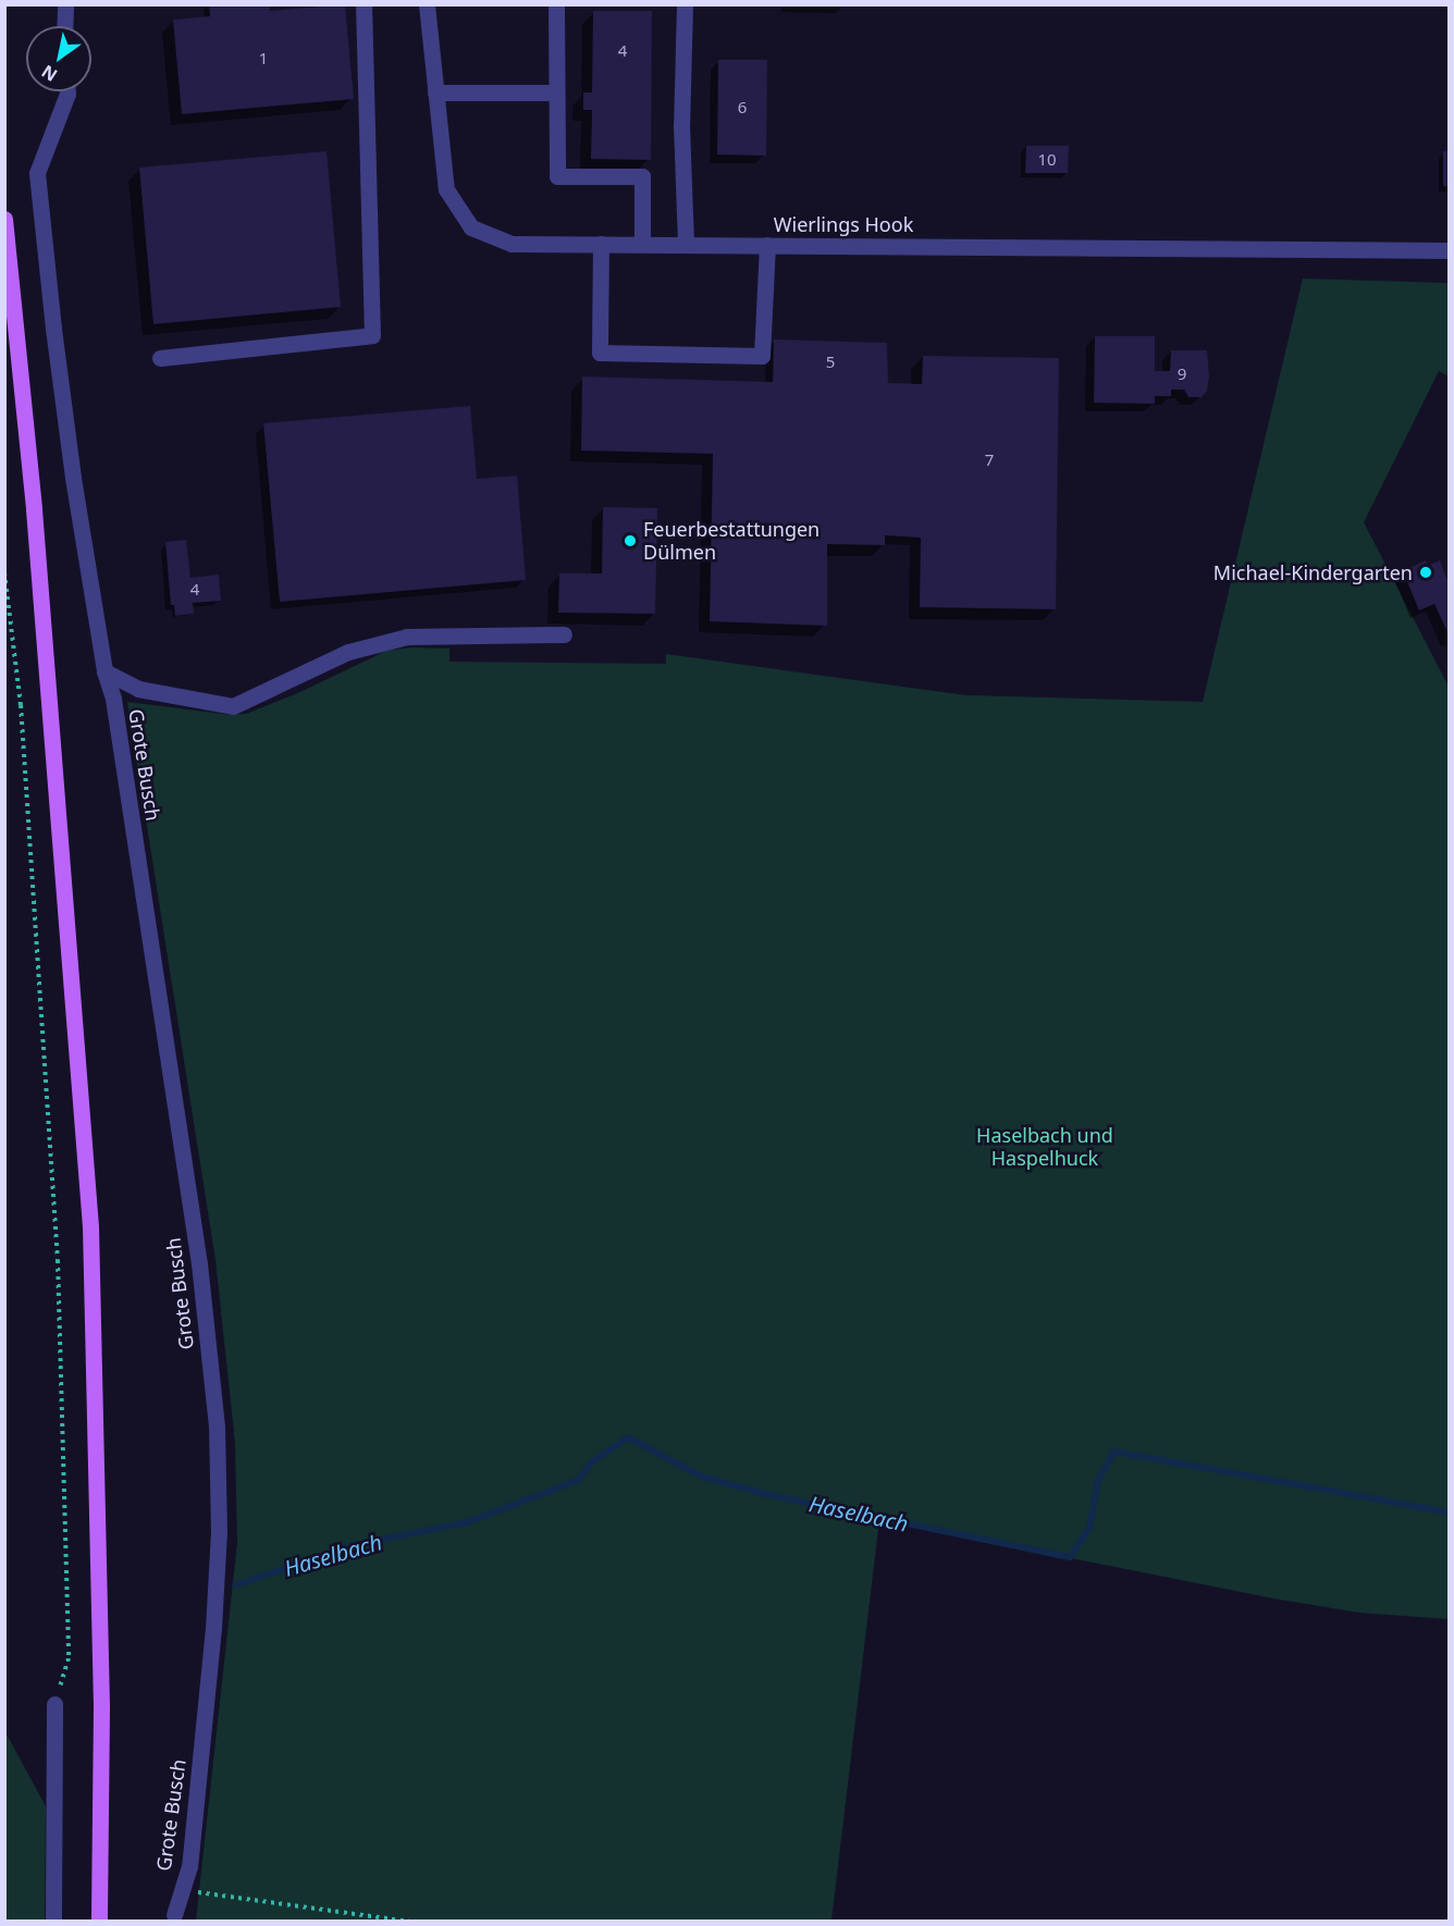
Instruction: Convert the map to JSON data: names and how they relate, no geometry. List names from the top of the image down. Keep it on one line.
{"streets":{"street":["Wierlings Hook","Grote Busch"]},"water":["Haselbach"],"parks":["Haselbach und Haspelhuck"],"places":["Feuerbestattungen Dülmen","Michael-Kindergarten"],"house_numbers":["4","1","6","10","5","9","7","4"],"north":"bottom left"}
